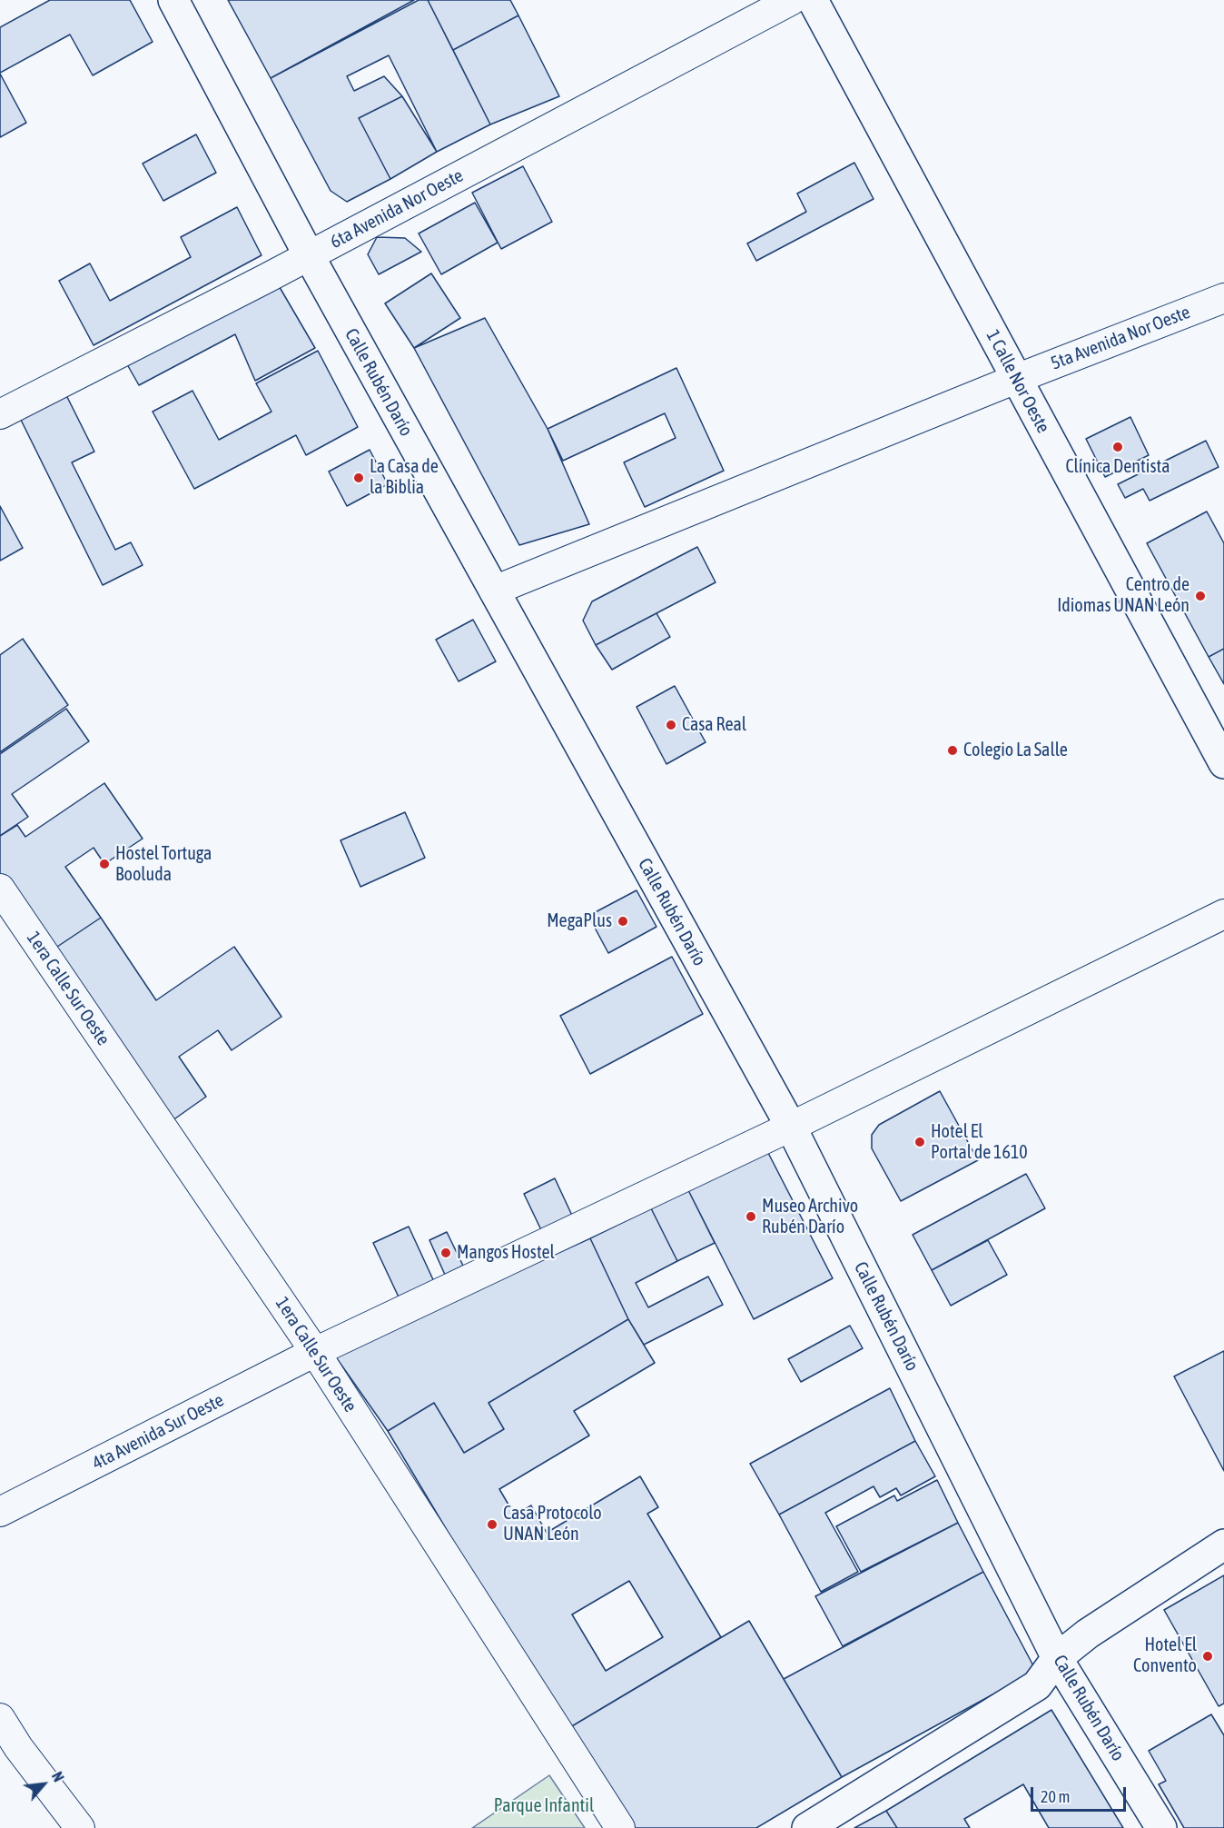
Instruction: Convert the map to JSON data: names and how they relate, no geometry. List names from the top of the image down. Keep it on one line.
{"streets":{"street":["6ta Avenida Nor Oeste","5ta Avenida Nor Oeste","1 Calle Nor Oeste","Calle Rubén Darío","1era Calle Sur Oeste","4ta Avenida Sur Oeste"]},"crossings":[["6ta Avenida Nor Oeste","Calle Rubén Darío"],["5ta Avenida Nor Oeste","1 Calle Nor Oeste"],["5ta Avenida Nor Oeste","Calle Rubén Darío"],["Calle Rubén Darío","4ta Avenida Sur Oeste"],["1era Calle Sur Oeste","4ta Avenida Sur Oeste"]],"parks":["Parque Infantil"],"places":["Clínica Dentista","La Casa de la Biblia","Centro de Idiomas UNAN León","Casa Real","Colegio La Salle","Hostel Tortuga Booluda","MegaPlus","Hotel El Portal de 1610","Museo Archivo Rubén Darío","Mangos Hostel","Casa Protocolo UNAN León","Hotel El Convento"],"scale_bar":"20 m","north":"top right"}
